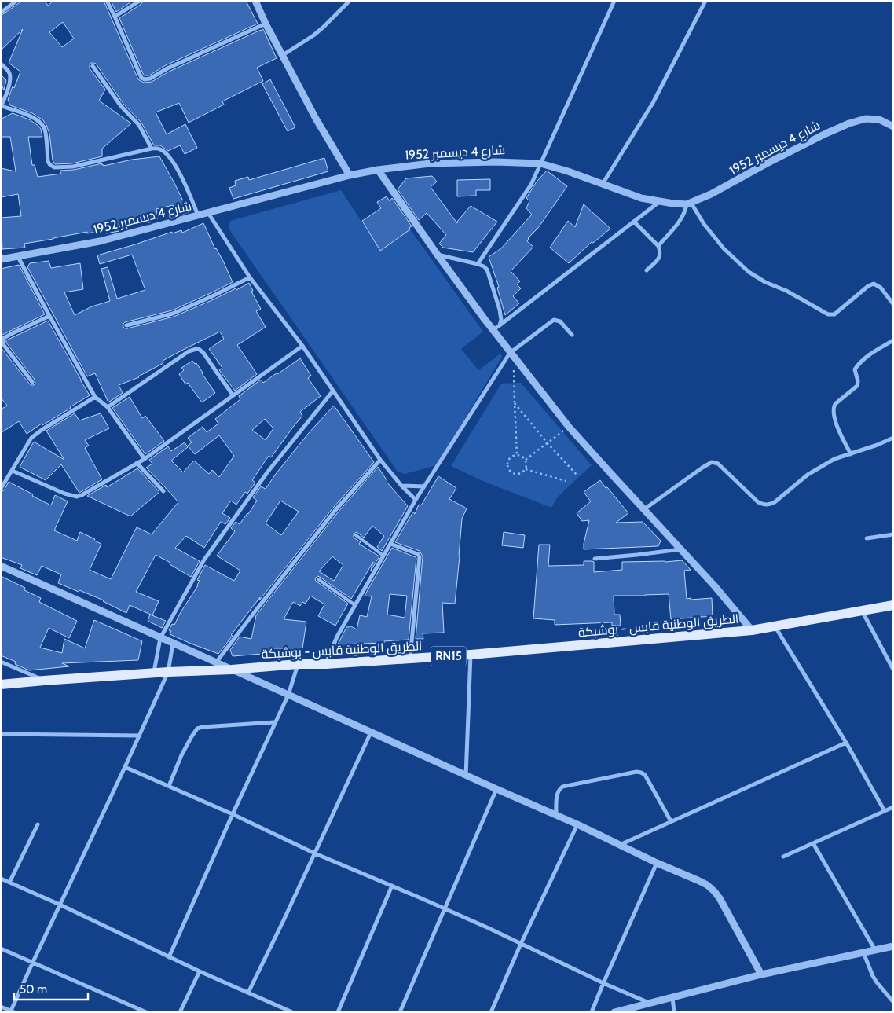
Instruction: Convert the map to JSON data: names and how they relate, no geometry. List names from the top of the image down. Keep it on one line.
{"streets":{"main road":["الطريق الوطنية قابس - بوشبكة","RN15"],"street":["شارع 4 ديسمبر 1952"]},"scale_bar":"50 m"}
